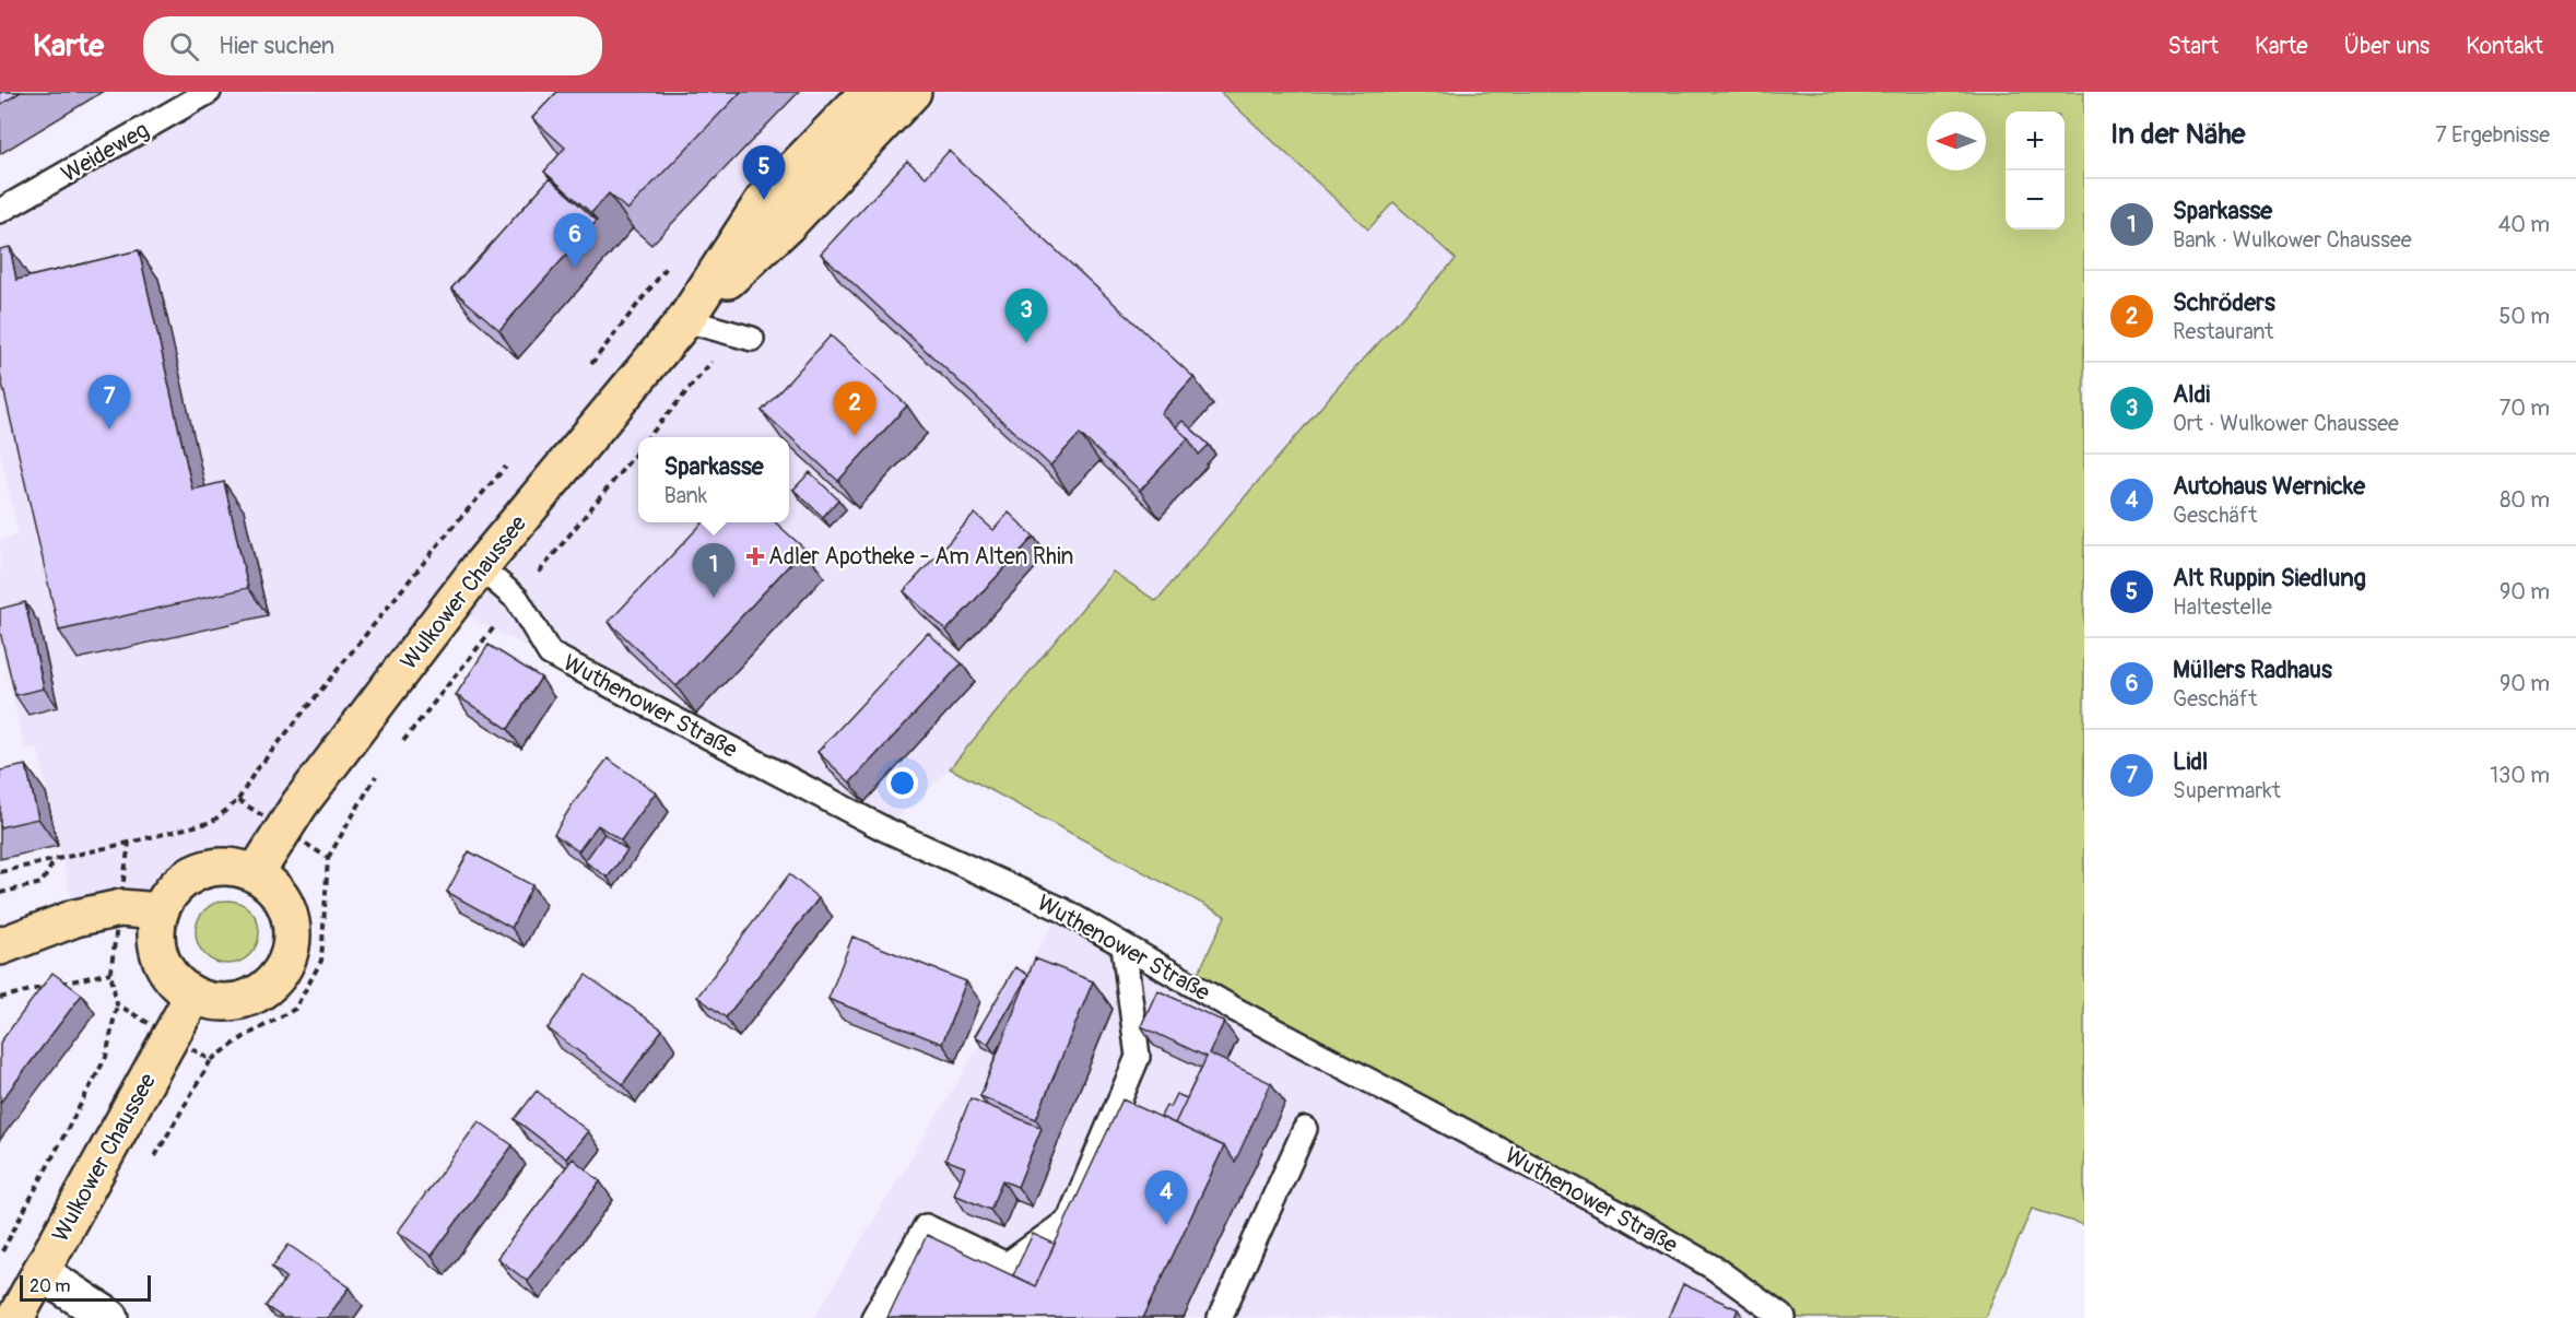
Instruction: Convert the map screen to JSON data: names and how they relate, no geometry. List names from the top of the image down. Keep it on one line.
{"streets":{"main road":["Wulkower Chaussee"],"lane":["Weideweg","Wuthenower Straße"]},"crossings":[["Wulkower Chaussee","Wuthenower Straße"]],"places":{"health":["Adler Apotheke - Am Alten Rhin"]},"scale_bar":"20 m","north":"left","page":{"header":"Karte","search":"Hier suchen","nav":["Start","Karte","Über uns","Kontakt"],"heading":["In der Nähe","7 Ergebnisse"],"map_buttons":["+","−"],"pins":["5","6","3","7","2","1","4"],"list":[{"mark":"1","name":"Sparkasse","note":"Bank · Wulkower Chaussee","value":"40 m"},{"mark":"2","name":"Schröders","note":"Restaurant","value":"50 m"},{"mark":"3","name":"Aldi","note":"Ort · Wulkower Chaussee","value":"70 m"},{"mark":"4","name":"Autohaus Wernicke","note":"Geschäft","value":"80 m"},{"mark":"5","name":"Alt Ruppin Siedlung","note":"Haltestelle","value":"90 m"},{"mark":"6","name":"Müllers Radhaus","note":"Geschäft","value":"90 m"},{"mark":"7","name":"Lidl","note":"Supermarkt","value":"130 m"}],"popup":["Sparkasse","Bank"],"scale":"20 m"}}
